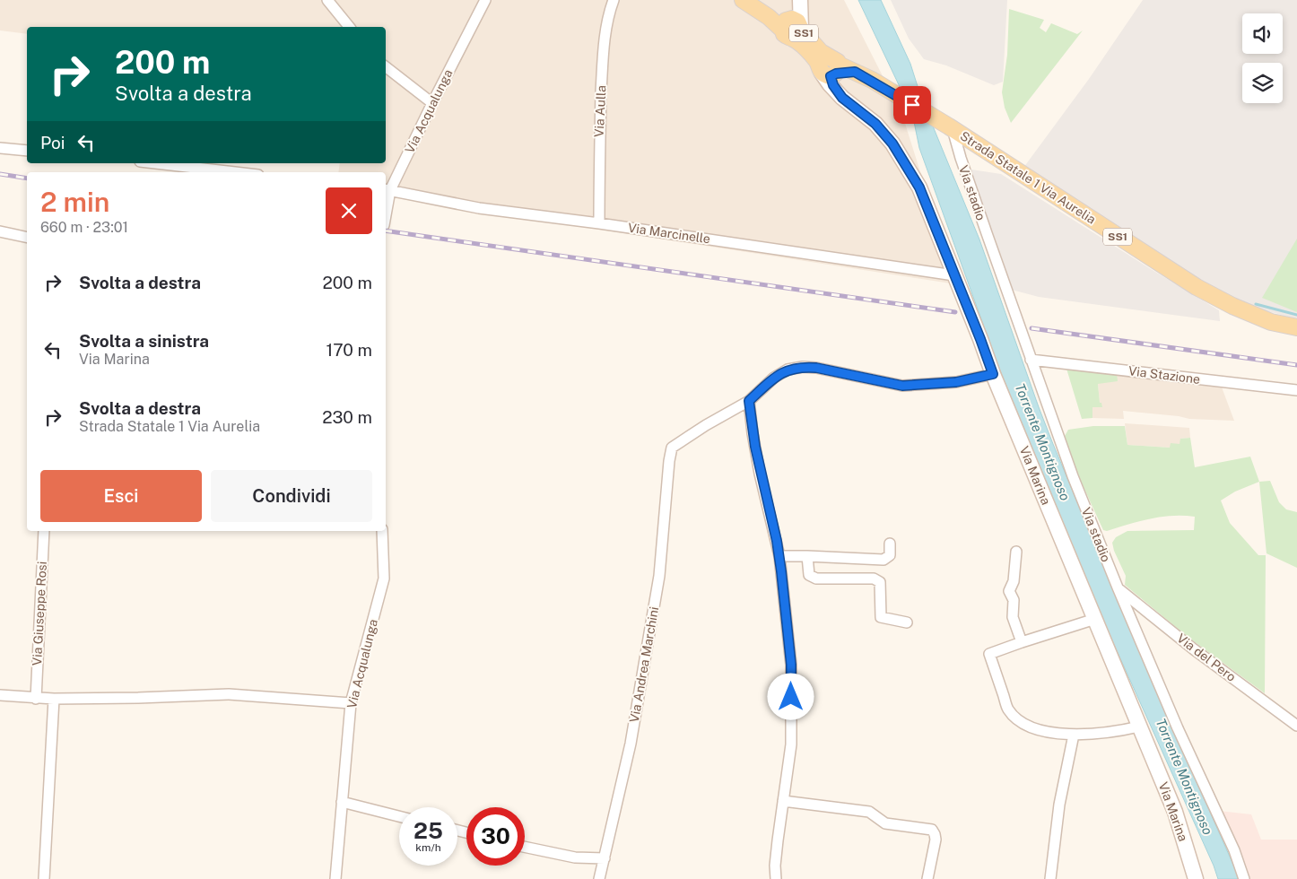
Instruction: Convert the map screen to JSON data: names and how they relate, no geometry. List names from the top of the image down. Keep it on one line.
{"streets":{"main road":["SS1","Strada Statale 1 Via Aurelia","Via Marina"],"street":["Via Acqualunga","Via Aulla","Via stadio","Via Marcinelle","Via Stazione","Via Giuseppe Rosi","Via del Pero","Via Andrea Marchini"]},"crossings":[["SS1","Strada Statale 1 Via Aurelia"],["SS1","Via Marina"],["Via Acqualunga","Via Marcinelle"],["Via Aulla","Via Marcinelle"],["Strada Statale 1 Via Aurelia","Via stadio"],["Strada Statale 1 Via Aurelia","Via Marina"],["Via stadio","Via Stazione"],["Via stadio","Via del Pero"],["Via Marcinelle","Via Marina"]],"water":["Torrente Montignoso"],"page":{"turn":["200 m","Svolta a destra"],"then":"Poi","heading":["2 min","660 m · 23:01"],"list":[{"name":"Svolta a destra","value":"200 m"},{"name":"Svolta a sinistra","note":"Via Marina","value":"170 m"},{"name":"Svolta a destra","note":"Strada Statale 1 Via Aurelia","value":"230 m"}],"buttons":["Esci","Condividi"],"speed":"25 km/h","limit":"30"}}
